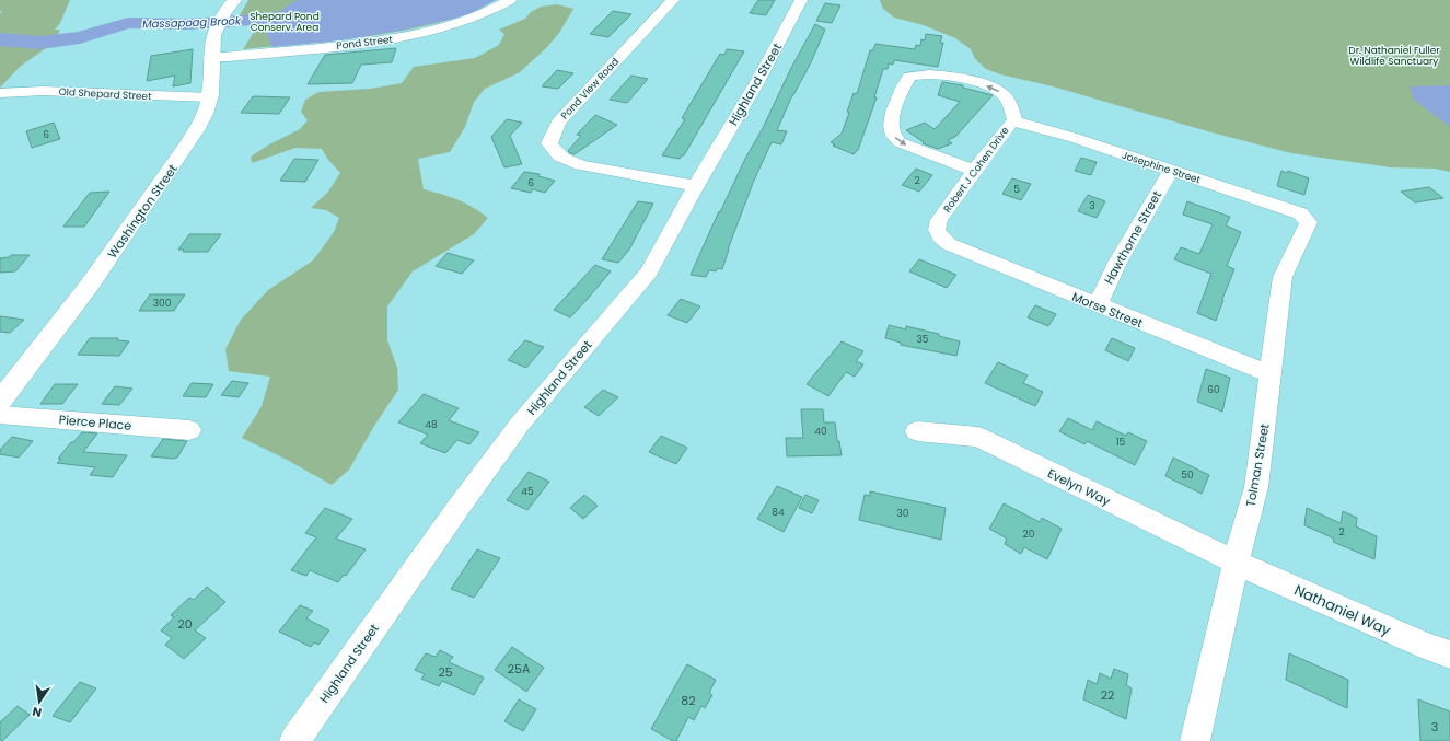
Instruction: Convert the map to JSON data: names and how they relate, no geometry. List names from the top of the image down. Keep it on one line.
{"streets":{"main road":["Washington Street"],"street":["Pond Street","Highland Street","Pond View Road","Old Shepard Street","Josephine Street","Robert J Cohen Drive","Hawthorne Street","Morse Street","Pierce Place","Tolman Street","Evelyn Way","Nathaniel Way"]},"crossings":[["Pond Street","Washington Street"],["Highland Street","Pond View Road"],["Old Shepard Street","Washington Street"],["Josephine Street","Robert J Cohen Drive"],["Josephine Street","Hawthorne Street"],["Josephine Street","Tolman Street"],["Robert J Cohen Drive","Morse Street"],["Hawthorne Street","Morse Street"],["Morse Street","Tolman Street"],["Tolman Street","Evelyn Way"],["Tolman Street","Nathaniel Way"],["Evelyn Way","Nathaniel Way"]],"water":["Massapoag Brook"],"parks":["Shepard Pond Conserv. Area","Dr. Nathaniel Fuller Wildlife Sanctuary"],"house_numbers":["6","2","6","5","3","300","35","60","48","40","15","50","45","84","30","2","20","20","25A","25","22","82","3"],"north":"bottom"}
